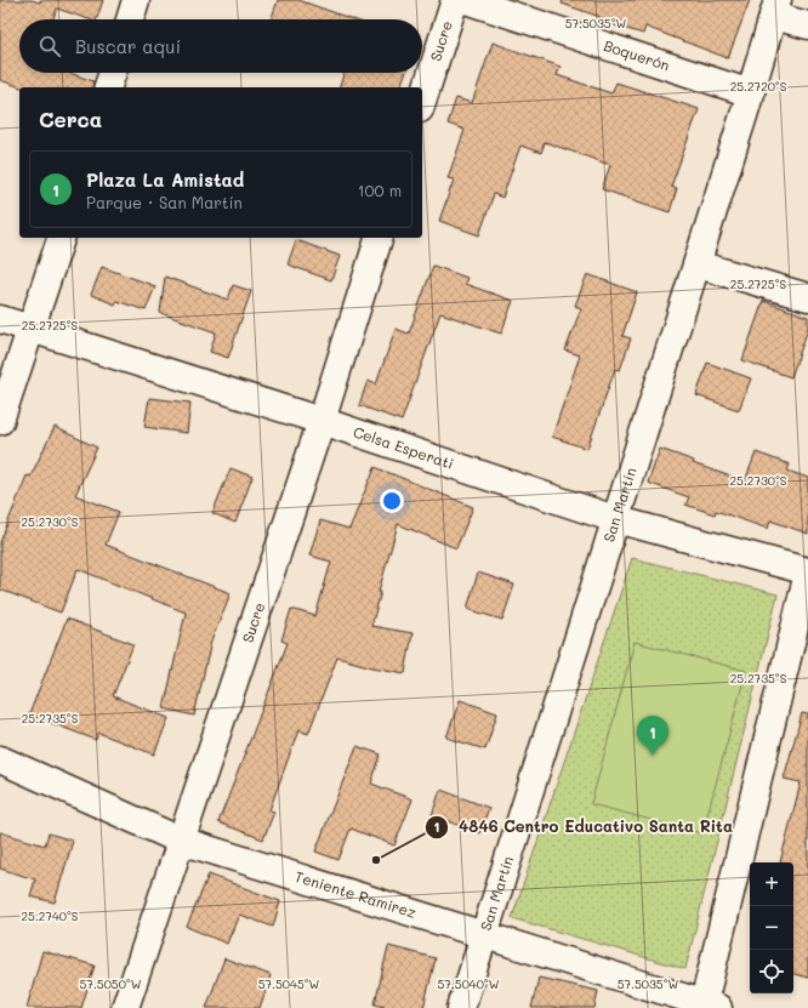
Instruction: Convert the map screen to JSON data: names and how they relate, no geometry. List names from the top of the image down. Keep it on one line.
{"streets":{"street":["Sucre","Boquerón","Celsa Esperati","San Martín","Teniente Ramirez"]},"crossings":[["Sucre","Celsa Esperati"],["Sucre","Teniente Ramirez"],["Boquerón","San Martín"],["Celsa Esperati","San Martín"],["San Martín","Teniente Ramirez"]],"places":["4846 Centro Educativo Santa Rita"],"page":{"search":"Buscar aquí","heading":"Cerca","list":[{"mark":"1","name":"Plaza La Amistad","note":"Parque · San Martín","value":"100 m"}],"pins":"1","map_buttons":["+","−"]},"coordinates":["57.5035°W","25.2720°S","25.2725°S","25.2730°S","25.2735°S","25.2740°S","57.5050°W","57.5045°W","57.5040°W"]}
